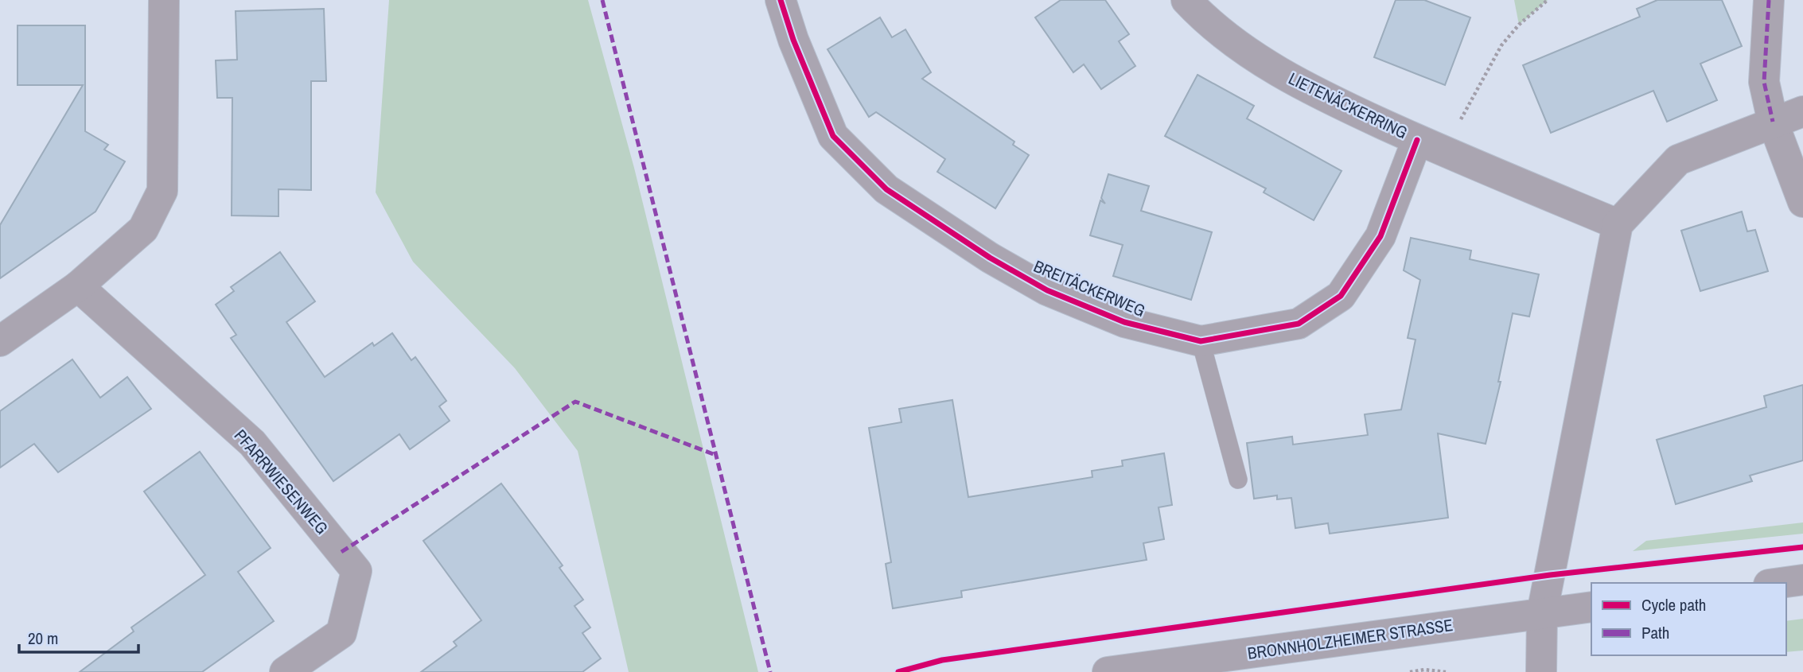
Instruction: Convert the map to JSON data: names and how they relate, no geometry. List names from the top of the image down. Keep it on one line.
{"streets":{"street":["LIETENÄCKERRING","BREITÄCKERWEG","PFARRWIESENWEG","BRONNHOLZHEIMER STRASSE"]},"crossings":[["LIETENÄCKERRING","BREITÄCKERWEG"]],"legend":["Cycle path","Path"],"scale_bar":"20 m"}
